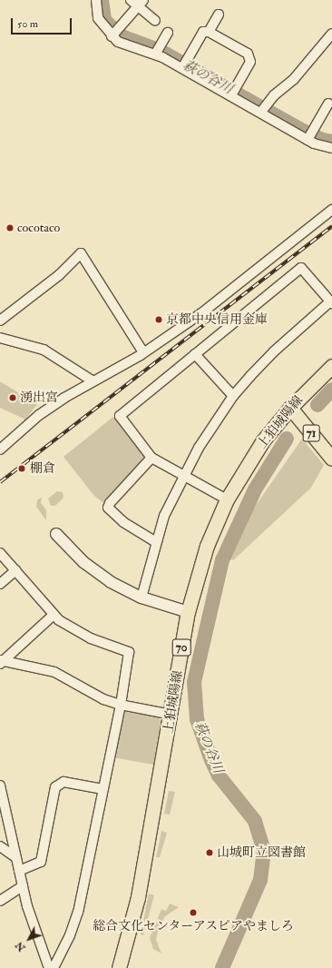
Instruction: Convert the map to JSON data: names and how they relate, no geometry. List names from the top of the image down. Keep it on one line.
{"streets":{"main road":["上狛城陽線","71","70"]},"crossings":[["上狛城陽線","71"]],"water":["萩の谷川"],"places":["cocotaco","京都中央信用金庫","湧出宮","棚倉","山城町立図書館","総合文化センターアスピアやましろ"],"scale_bar":"50 m","north":"bottom left"}
